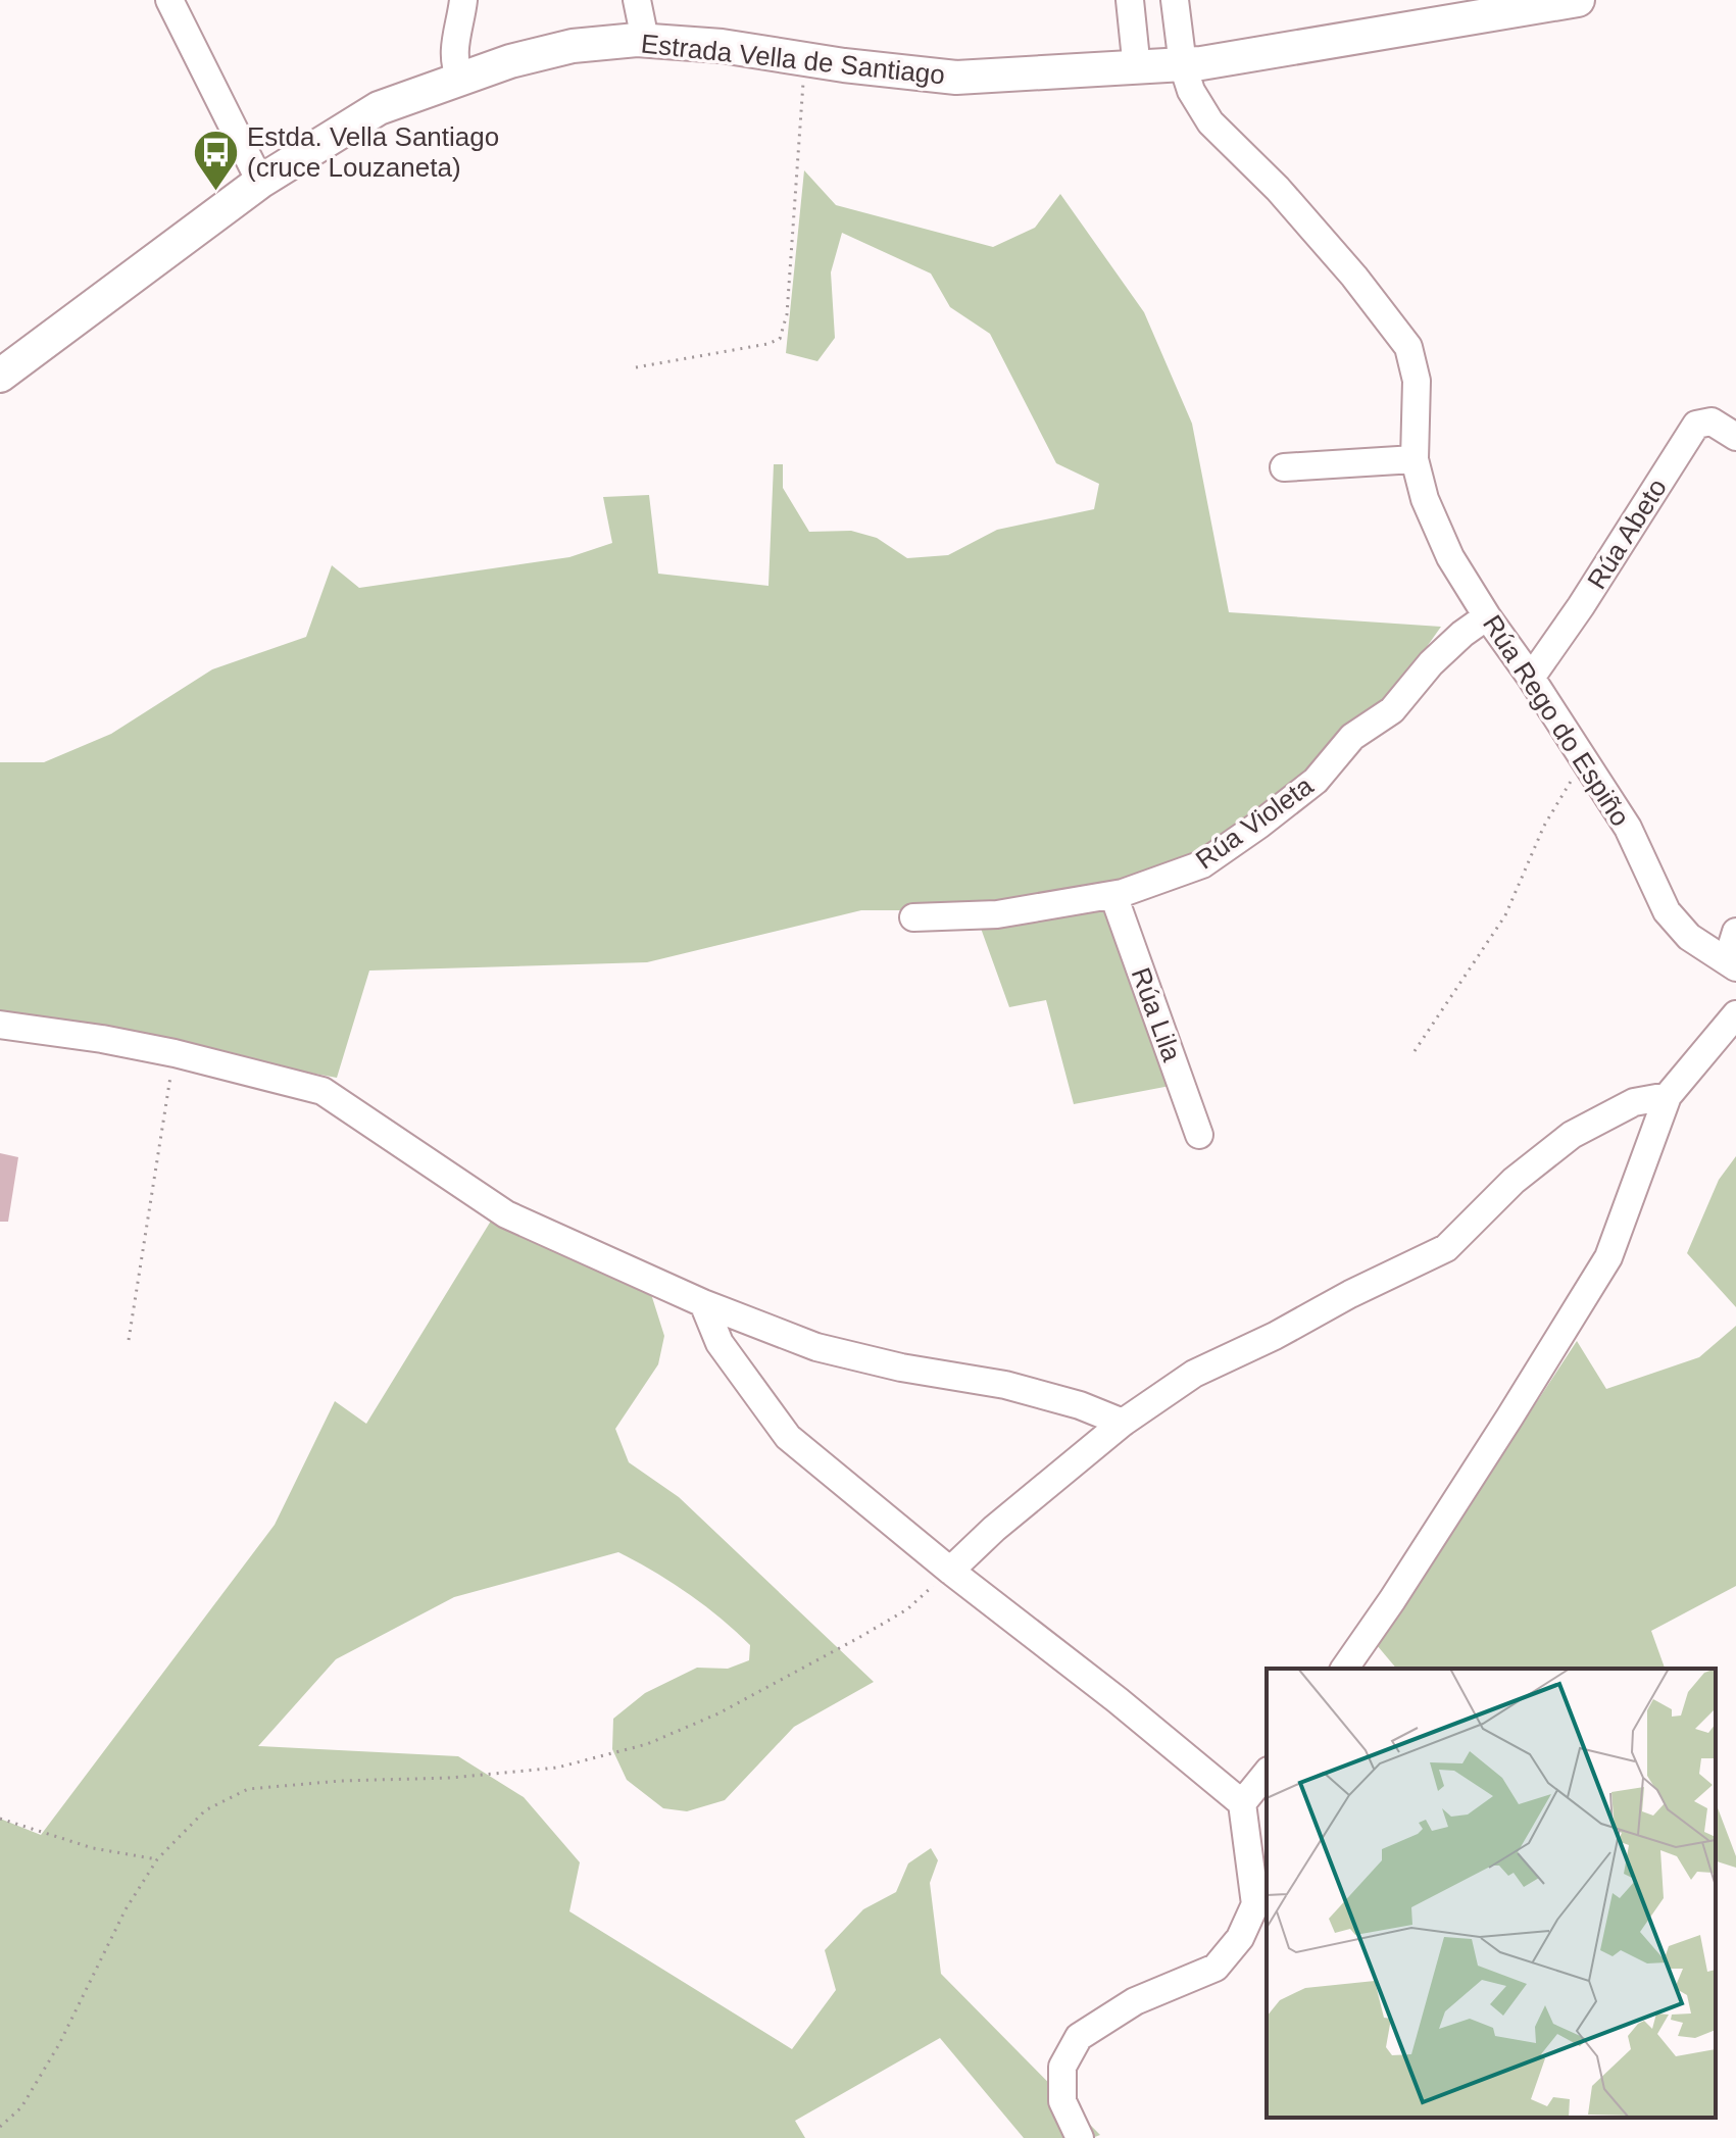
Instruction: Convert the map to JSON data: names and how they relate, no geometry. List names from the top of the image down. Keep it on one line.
{"streets":{"main road":["Estrada Vella de Santiago"],"street":["Rúa Abeto","Rúa Rego do Espiño","Rúa Violeta","Rúa Lila"]},"crossings":[["Estrada Vella de Santiago","Rúa Rego do Espiño"],["Rúa Abeto","Rúa Rego do Espiño"],["Rúa Rego do Espiño","Rúa Violeta"],["Rúa Violeta","Rúa Lila"]],"places":{"bus stop":["Estda. Vella Santiago (cruce Louzaneta)"]}}
